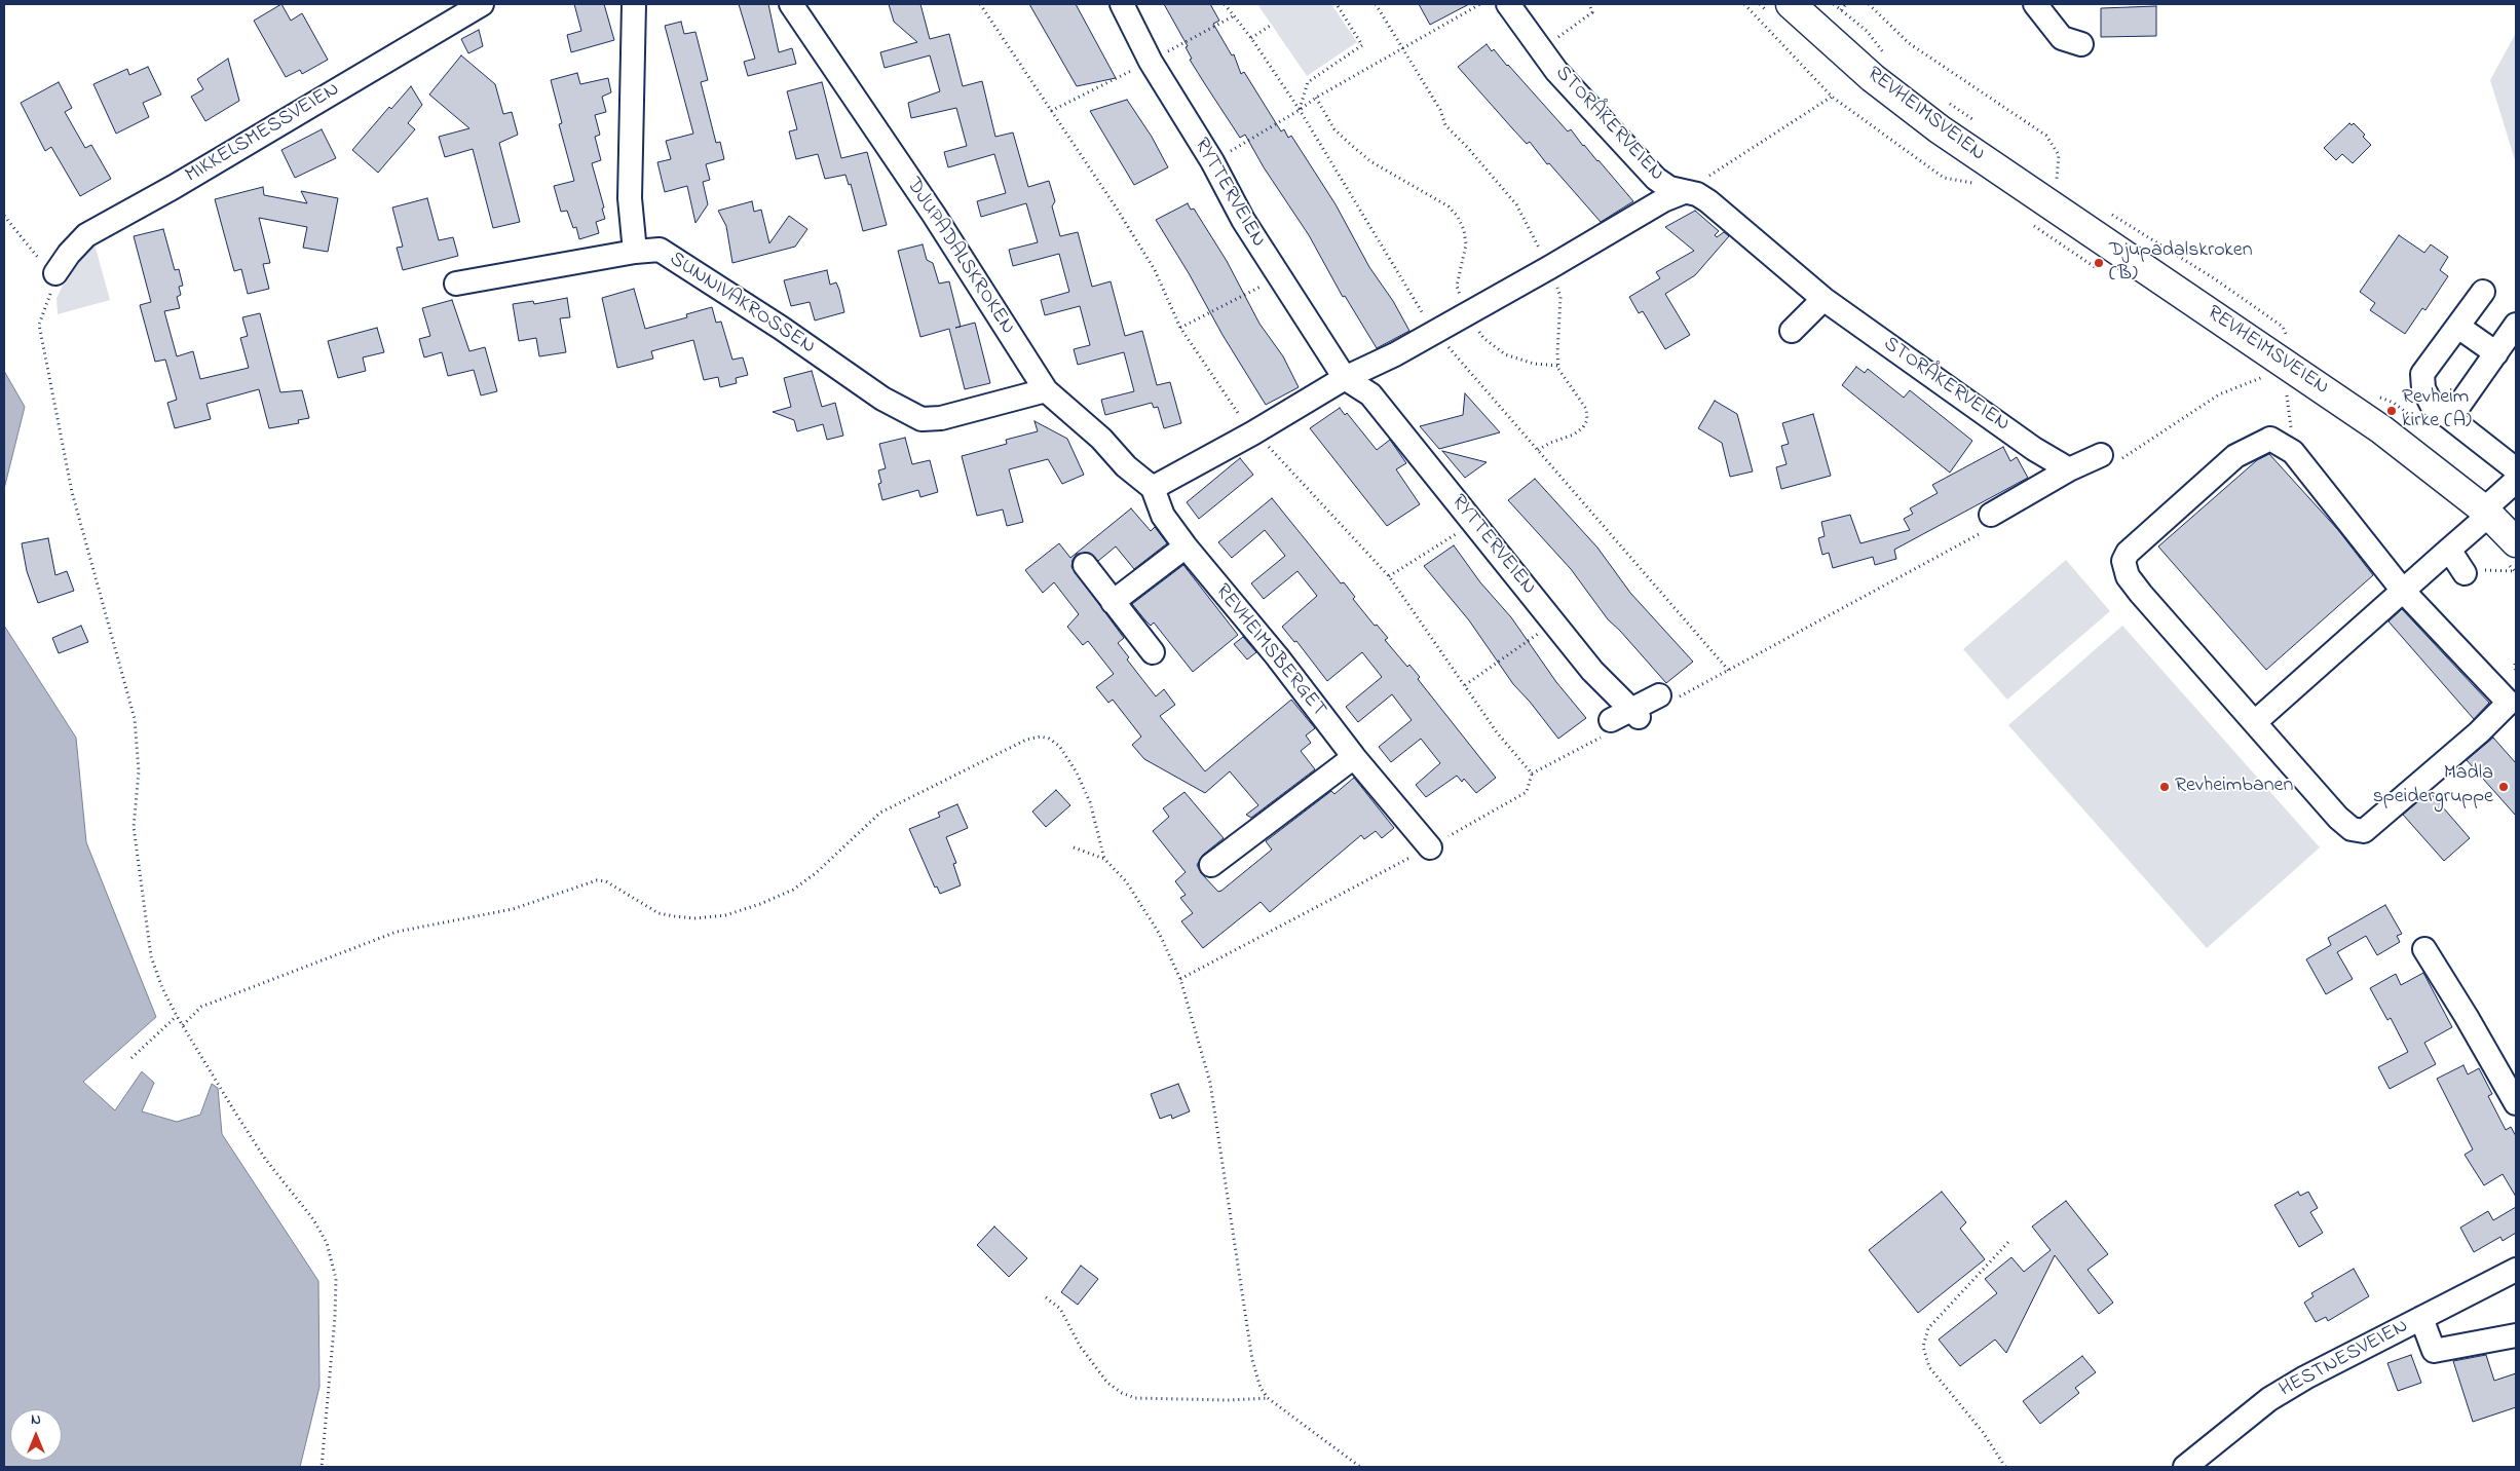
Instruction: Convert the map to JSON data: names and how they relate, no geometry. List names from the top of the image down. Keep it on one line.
{"streets":{"main road":["REVHEIMSVEIEN"],"street":["STORÅKERVEIEN","MIKKELSMESSVEIEN","RYTTERVEIEN","DJUPADALSKROKEN","SUNNIVAKROSSEN","REVHEIMSBERGET","HESTNESVEIEN"]},"crossings":[["DJUPADALSKROKEN","SUNNIVAKROSSEN"],["DJUPADALSKROKEN","REVHEIMSBERGET"]],"places":["Djupadalskroken (B)","Revheim kirke (A)","Revheimbanen","Madla speidergruppe"],"north":"top"}
